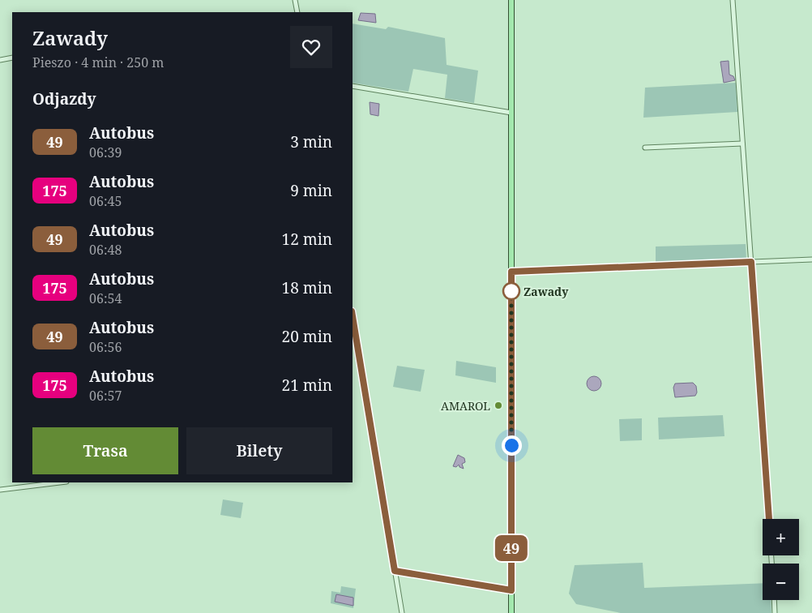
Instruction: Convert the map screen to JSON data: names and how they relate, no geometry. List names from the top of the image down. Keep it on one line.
{"places":["Zawady","AMAROL"],"lines":["bus line 49"],"page":{"on_map":"49","heading":[["Zawady","Pieszo · 4 min · 250 m"],"Odjazdy"],"list":[{"mark":"49","name":"Autobus","note":"06:39","value":"3 min"},{"mark":"175","name":"Autobus","note":"06:45","value":"9 min"},{"mark":"49","name":"Autobus","note":"06:48","value":"12 min"},{"mark":"175","name":"Autobus","note":"06:54","value":"18 min"},{"mark":"49","name":"Autobus","note":"06:56","value":"20 min"},{"mark":"175","name":"Autobus","note":"06:57","value":"21 min"}],"buttons":["Trasa","Bilety"],"map_buttons":["+","−"]}}
